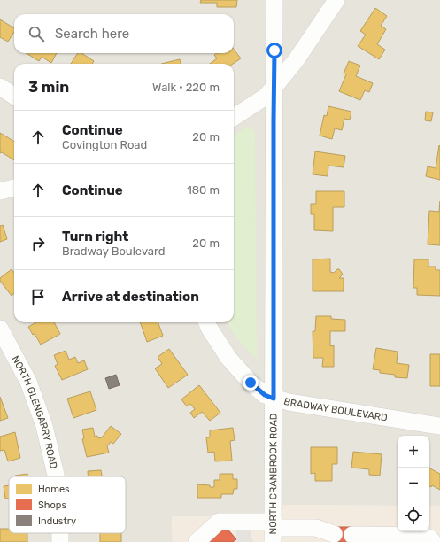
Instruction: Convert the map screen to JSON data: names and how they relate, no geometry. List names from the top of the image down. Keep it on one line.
{"streets":{"street":["BRADWAY BOULEVARD","NORTH GLENGARRY ROAD","NORTH CRANBROOK ROAD"]},"crossings":[["BRADWAY BOULEVARD","NORTH CRANBROOK ROAD"]],"legend":["Homes","Shops","Industry"],"page":{"search":"Search here","heading":["3 min","Walk · 220 m"],"list":[["Continue","Covington Road","20 m"],["Continue","180 m"],["Turn right","Bradway Boulevard","20 m"],"Arrive at destination"],"map_buttons":["+","−"]}}
